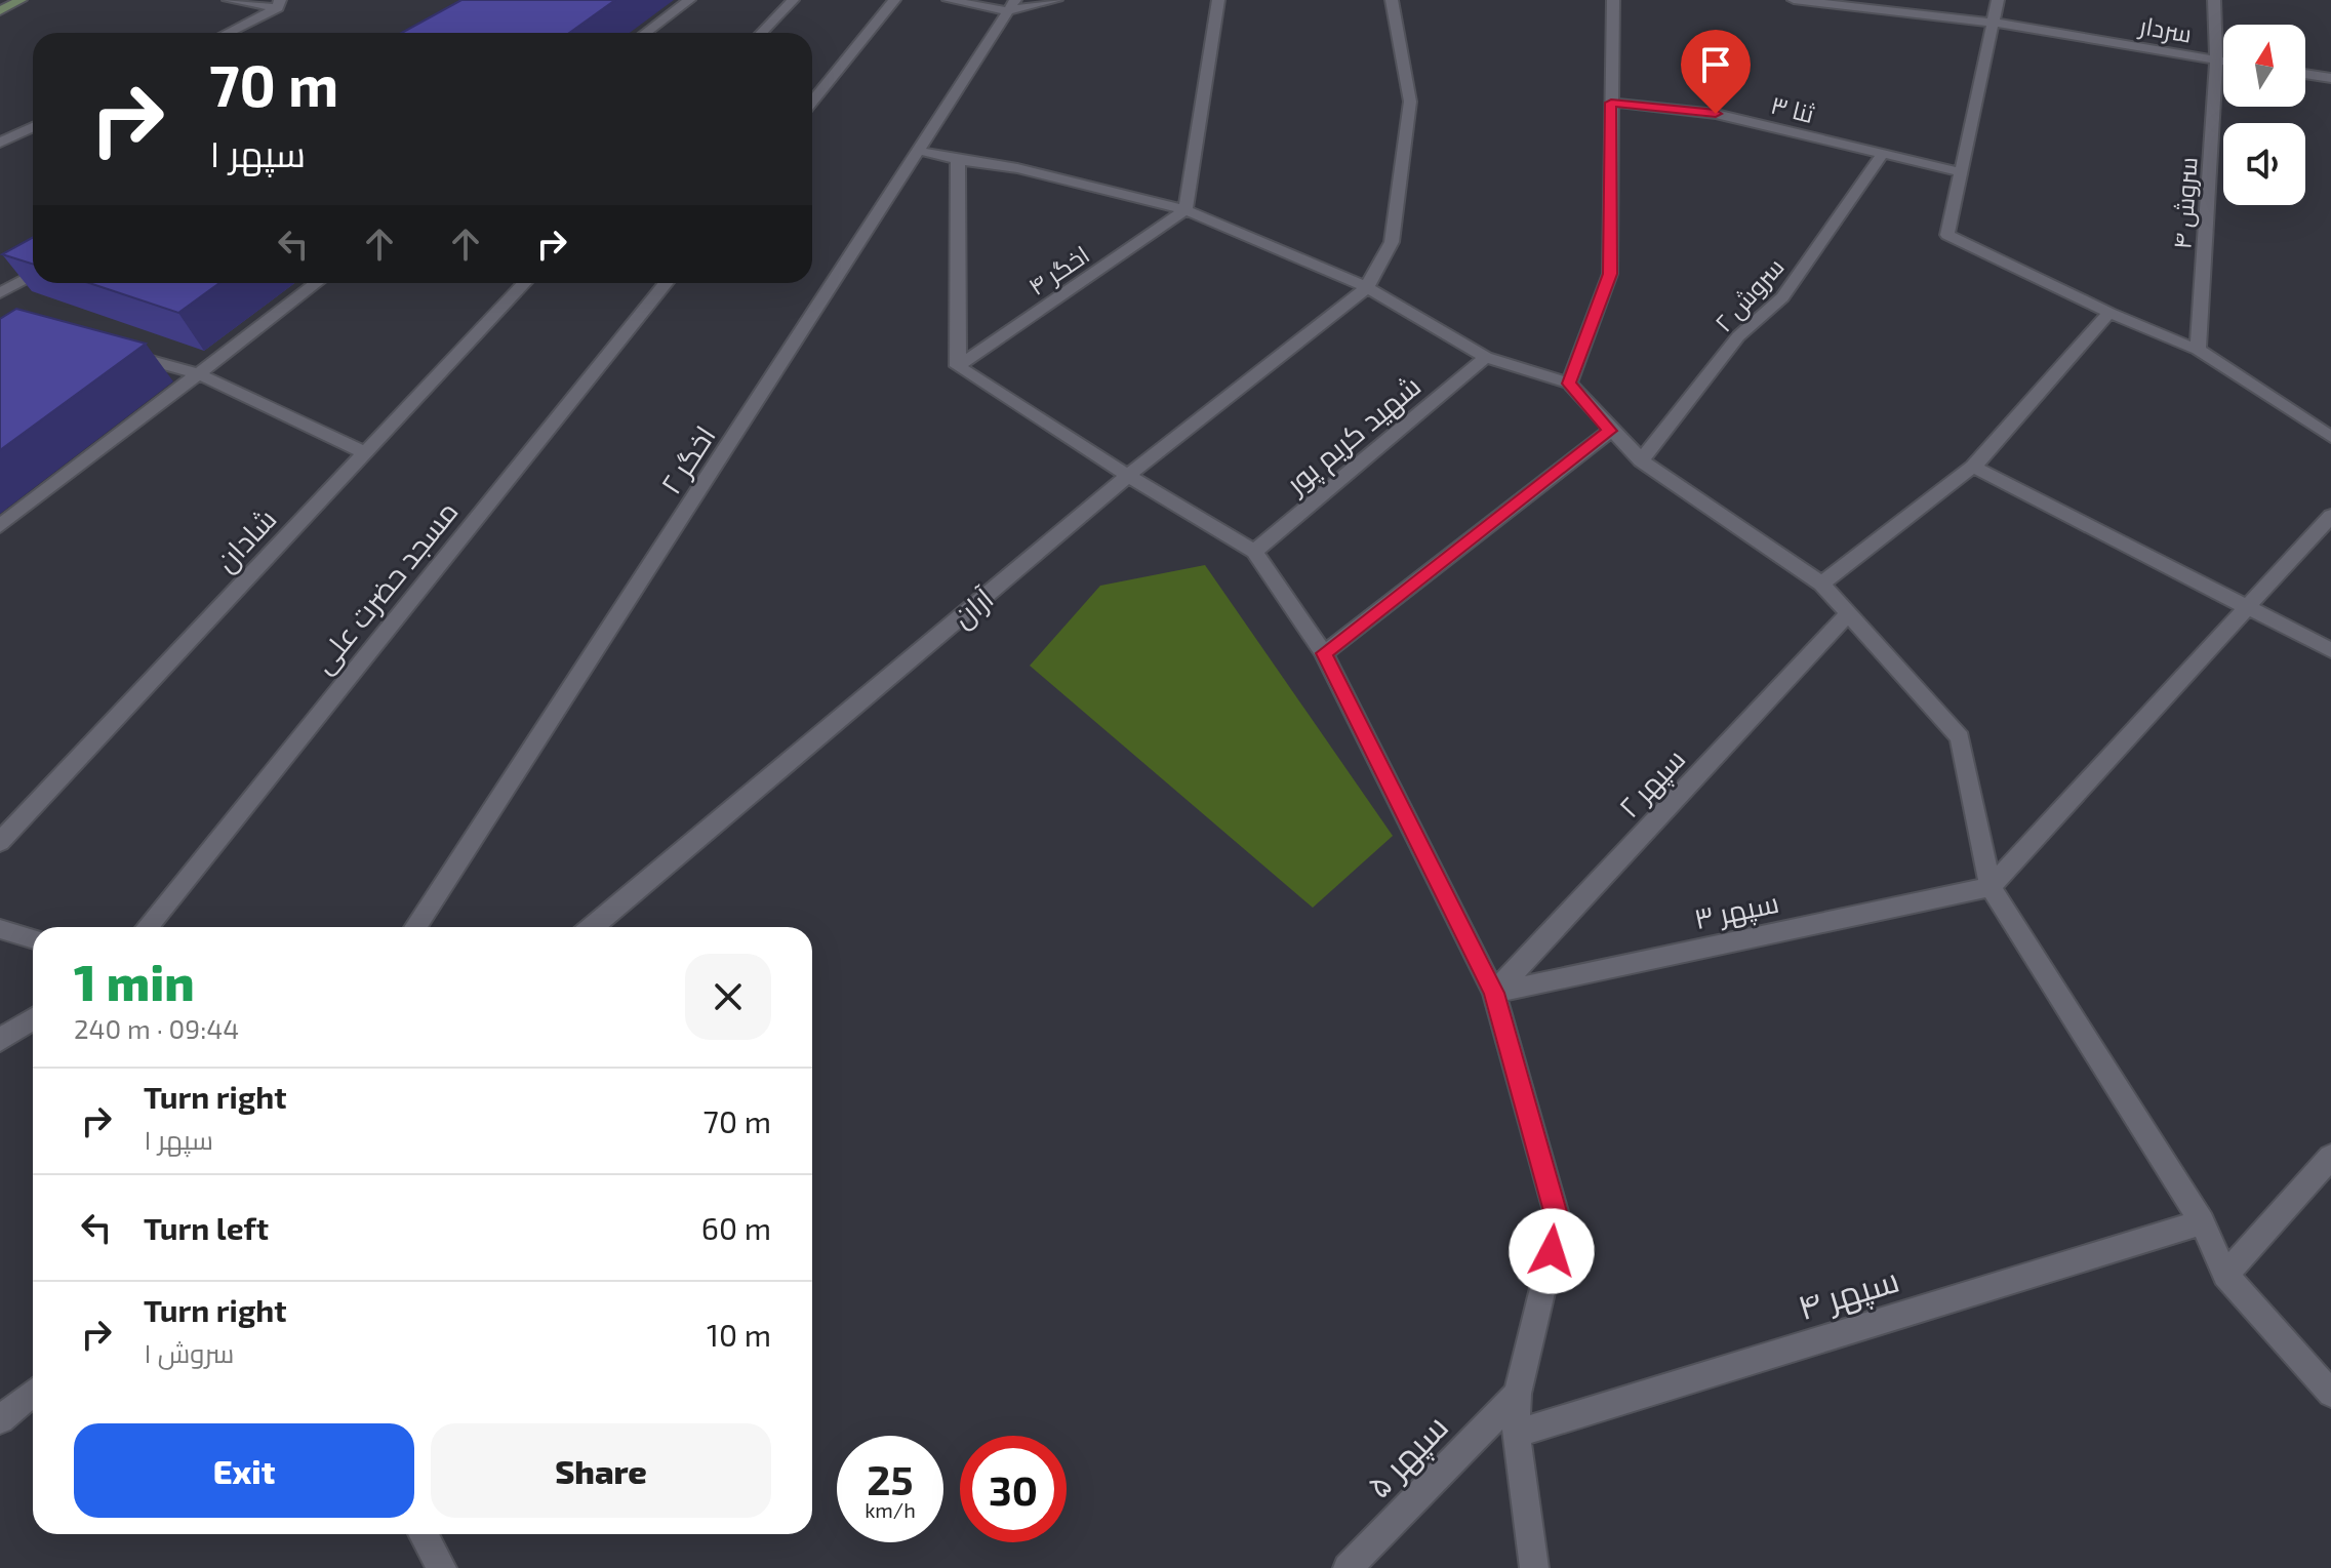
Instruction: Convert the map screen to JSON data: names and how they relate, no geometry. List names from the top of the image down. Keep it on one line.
{"streets":{"street":["سردار","ثنا ۳","سروش ۴","اخگر ۴","سروش ۲","شهید کریم پور","اخگر ۲","شادان","مسجد حضرت علی","آران","سپهر ۲","سپهر ۳","سپهر ۴","سپهر ۵"]},"crossings":[["سردار","سروش ۴"],["ثنا ۳","سروش ۲"],["سپهر ۲","سپهر ۳"]],"north":"top","page":{"turn":["70 m","سپهر ۱"],"heading":["1 min","240 m · 09:44"],"list":[{"name":"Turn right","note":"سپهر ۱","value":"70 m"},{"name":"Turn left","value":"60 m"},{"name":"Turn right","note":"سروش ۱","value":"10 m"}],"buttons":["Exit","Share"],"speed":"25 km/h","limit":"30"}}
